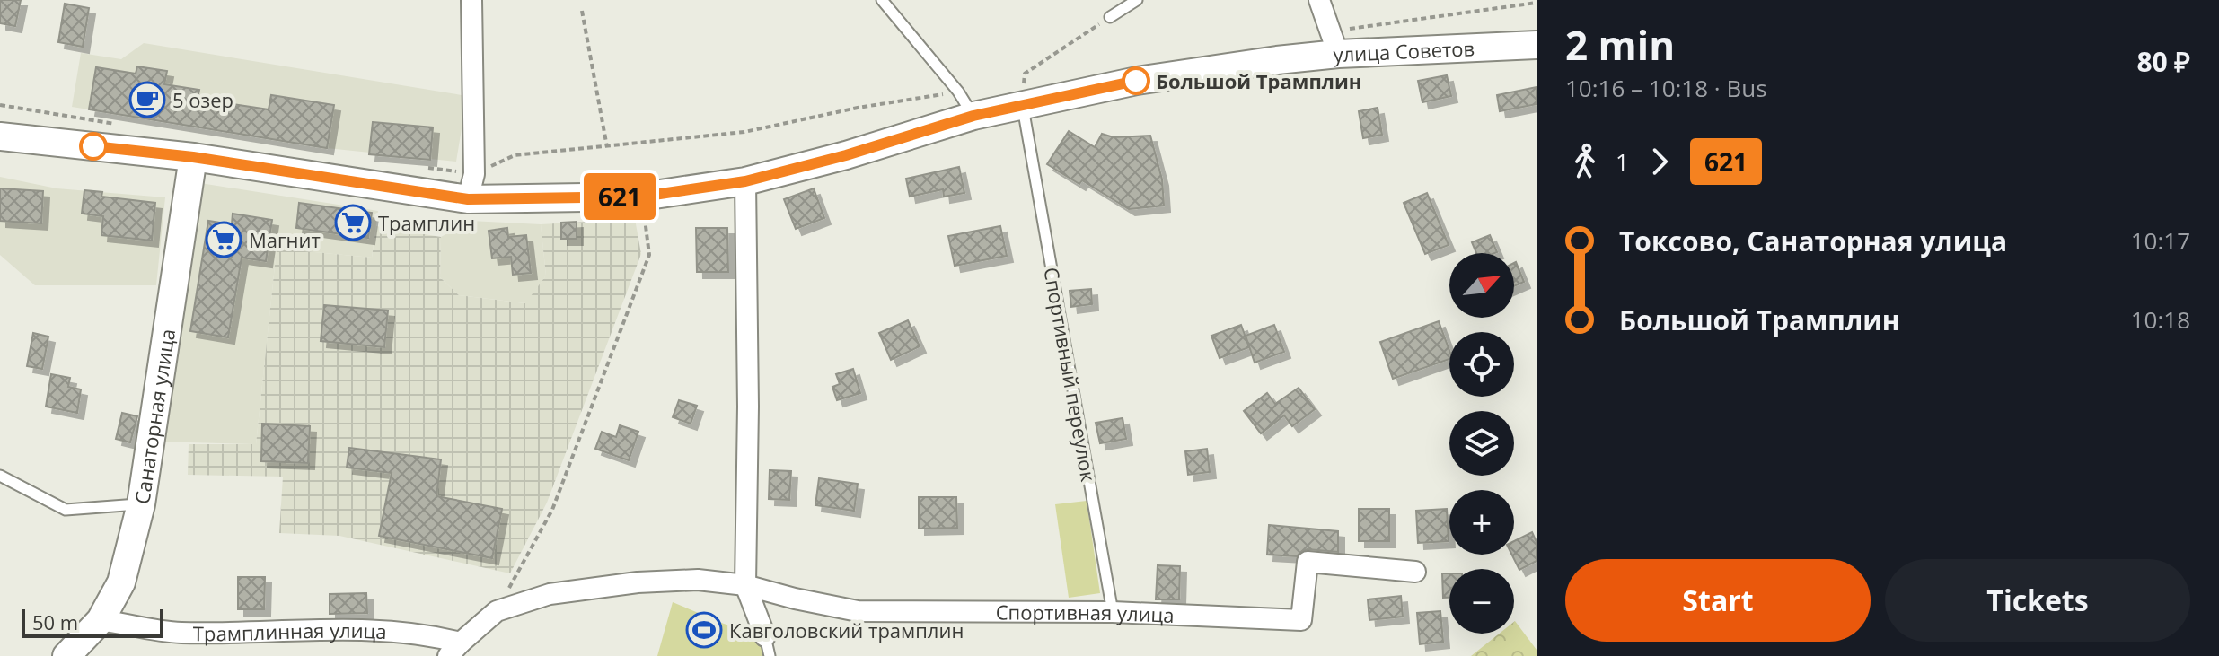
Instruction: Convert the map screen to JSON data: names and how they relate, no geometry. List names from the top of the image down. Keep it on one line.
{"streets":{"main road":["улица Советов","Санаторная улица"],"street":["Спортивная улица","Трамплинная улица"],"lane":["Спортивный переулок"]},"crossings":[["улица Советов","Спортивный переулок"],["улица Советов","Санаторная улица"],["Спортивный переулок","Спортивная улица"],["Санаторная улица","Трамплинная улица"],["Спортивная улица","Трамплинная улица"]],"places":{"other":["Большой Трамплин"],"cafe":["5 озер"],"supermarket":["Трамплин","Магнит"],"sports":["Кавголовский трамплин"]},"lines":["bus line 621"],"scale_bar":"50 m","north":"top right","page":{"on_map":"621","heading":["2 min","10:16 – 10:18 · Bus","80 ₽"],"legs":["1","621"],"list":[{"name":"Токсово, Санаторная улица","value":"10:17"},{"name":"Большой Трамплин","value":"10:18"}],"map_buttons":["+","−"],"buttons":["Start","Tickets"],"scale":"50 m"}}
